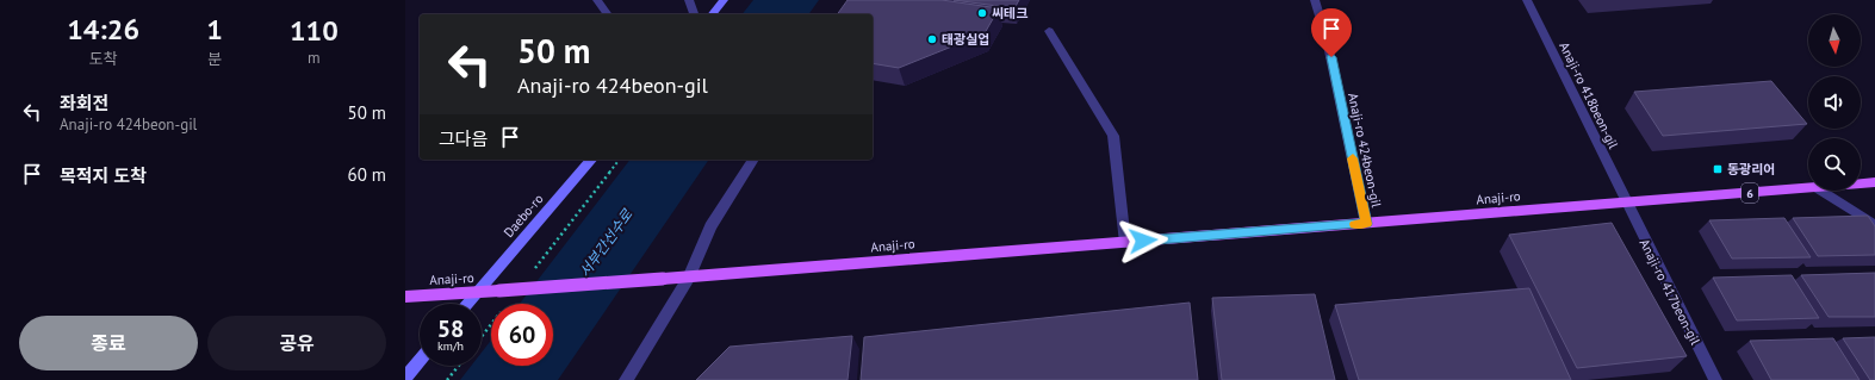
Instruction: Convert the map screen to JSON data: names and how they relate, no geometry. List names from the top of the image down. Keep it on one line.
{"streets":{"main road":["6","Anaji-ro"],"street":["Anaji-ro 418beon-gil","Anaji-ro 424beon-gil","Daebo-ro","Anaji-ro 417beon-gil"]},"crossings":[["Anaji-ro 418beon-gil","Anaji-ro"],["Anaji-ro 418beon-gil","Anaji-ro 417beon-gil"],["Anaji-ro 424beon-gil","Anaji-ro"],["Anaji-ro","Daebo-ro"],["Anaji-ro","Anaji-ro 417beon-gil"]],"water":["서부간선수로"],"places":{"other":["씨테크","태광실업"],"transit":["동광리어"]},"north":"bottom","page":{"eta":["14:26","도착","1","분","110","m"],"turn":["50 m","Anaji-ro 424beon-gil"],"list":[{"name":"좌회전","note":"Anaji-ro 424beon-gil","value":"50 m"},{"name":"목적지 도착","value":"60 m"}],"then":"그다음","speed":"58 km/h","limit":"60","buttons":["종료","공유"]}}
